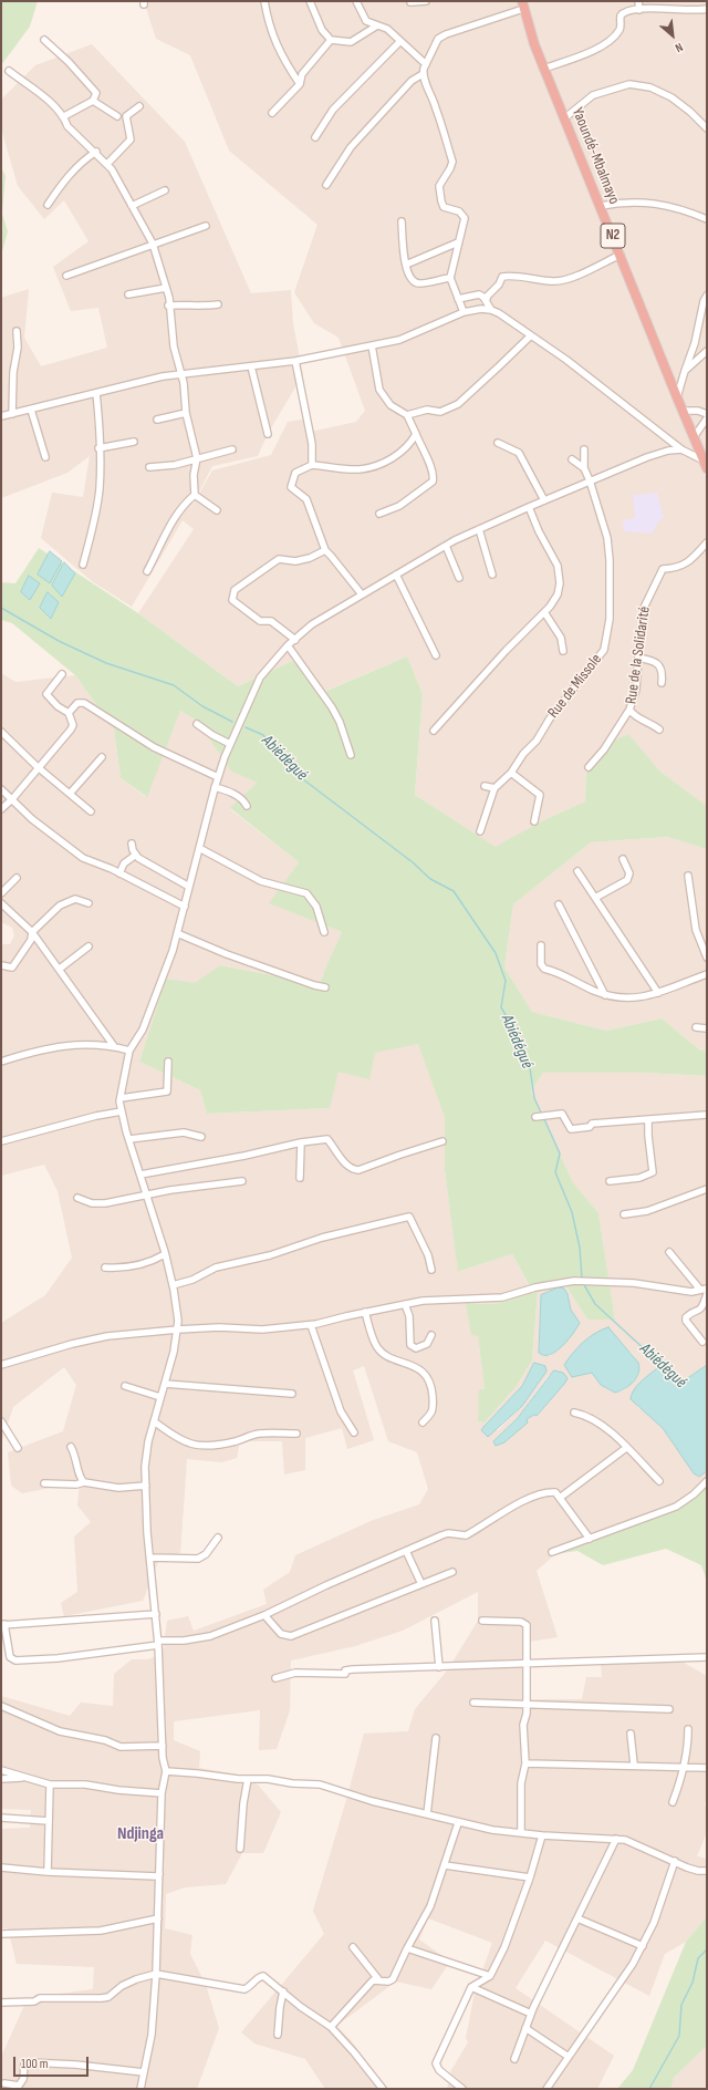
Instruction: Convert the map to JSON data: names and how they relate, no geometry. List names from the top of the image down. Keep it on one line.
{"streets":{"highway":["Yaoundé-Mbalmayo","N2"],"street":["Rue de la Solidarité","Rue de Missole"]},"districts":["Ndjinga"],"water":["Abiédégué"],"scale_bar":"100 m","north":"bottom right"}
